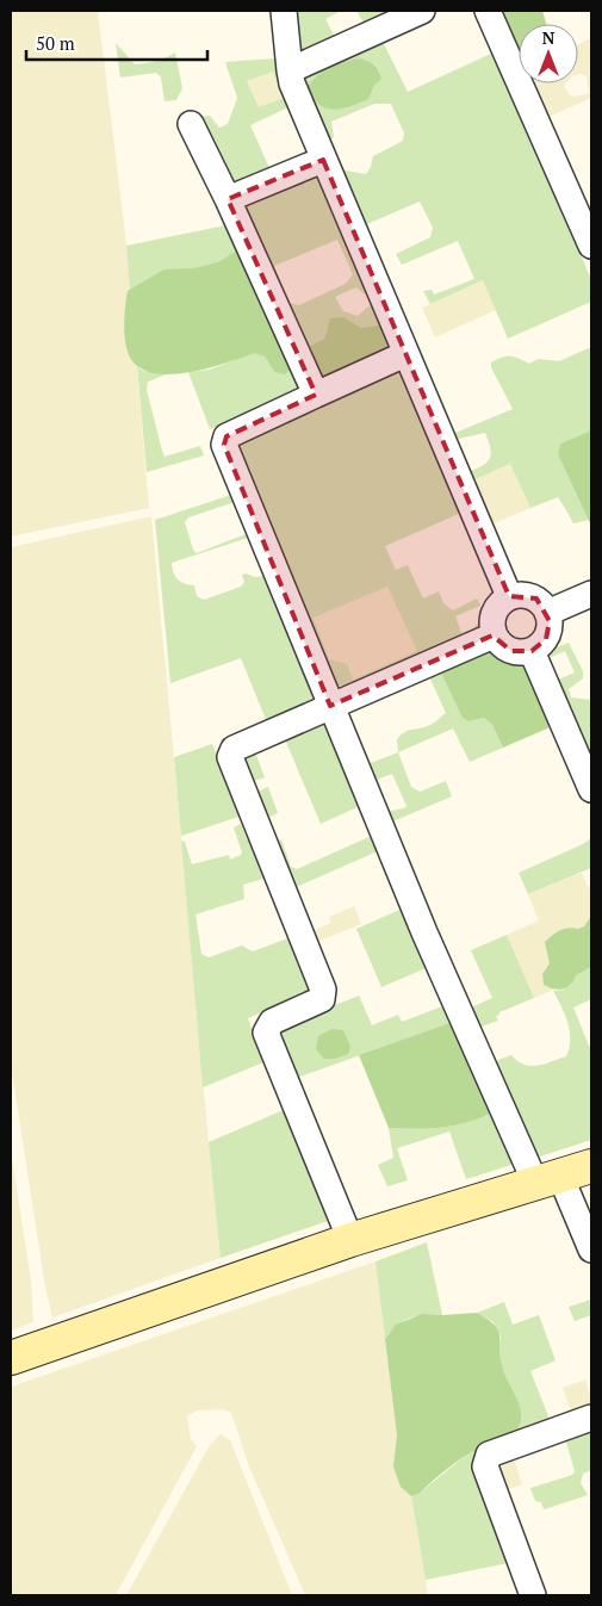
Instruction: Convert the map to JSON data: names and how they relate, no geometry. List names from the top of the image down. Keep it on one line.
{"scale_bar":"50 m","north":"top"}
